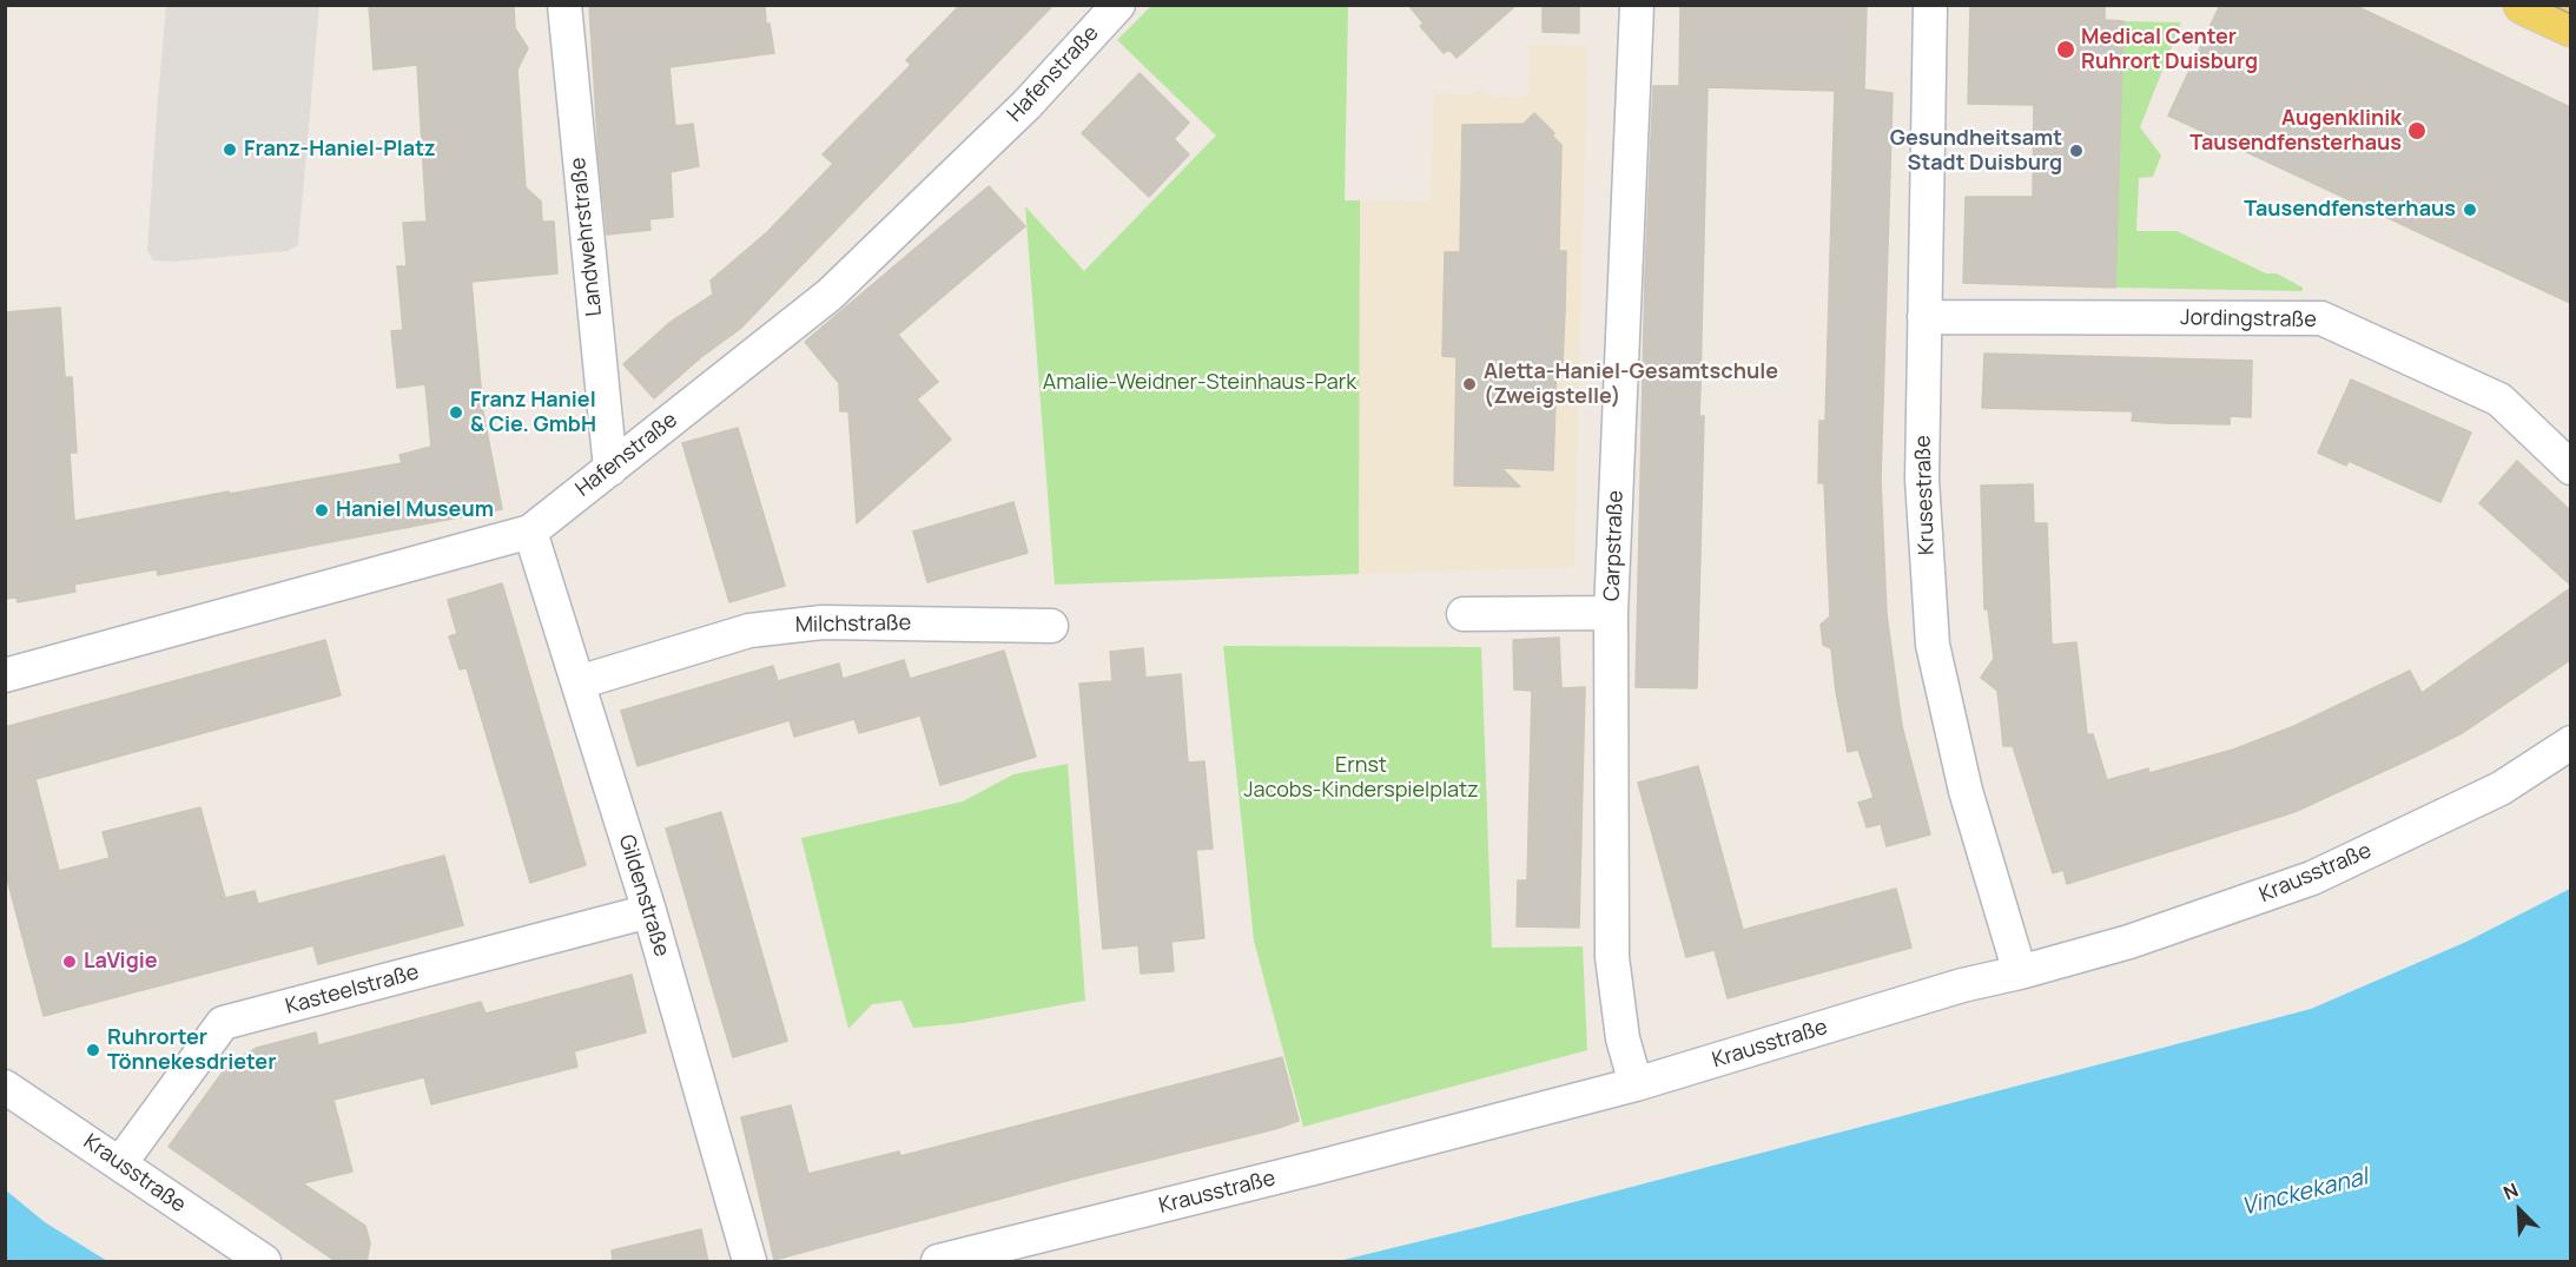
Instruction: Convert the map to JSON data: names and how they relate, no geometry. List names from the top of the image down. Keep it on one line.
{"streets":{"street":["Hafenstraße","Landwehrstraße","Jordingstraße","Krusestraße","Carpstraße","Milchstraße","Krausstraße","Gildenstraße","Kasteelstraße"]},"crossings":[["Hafenstraße","Landwehrstraße"],["Hafenstraße","Gildenstraße"],["Jordingstraße","Krusestraße"],["Krusestraße","Krausstraße"],["Carpstraße","Krausstraße"],["Milchstraße","Gildenstraße"],["Krausstraße","Kasteelstraße"],["Gildenstraße","Kasteelstraße"]],"water":["Vinckekanal"],"parks":["Amalie-Weidner-Steinhaus-Park","Ernst Jacobs-Kinderspielplatz"],"places":["Medical Center Ruhrort Duisburg","Augenklinik Tausendfensterhaus","Franz-Haniel-Platz","Gesundheitsamt Stadt Duisburg","Tausendfensterhaus","Aletta-Haniel-Gesamtschule (Zweigstelle)","Franz Haniel & Cie. GmbH","Haniel Museum","LaVigie","Ruhrorter Tönnekesdrieter"],"north":"top left"}
